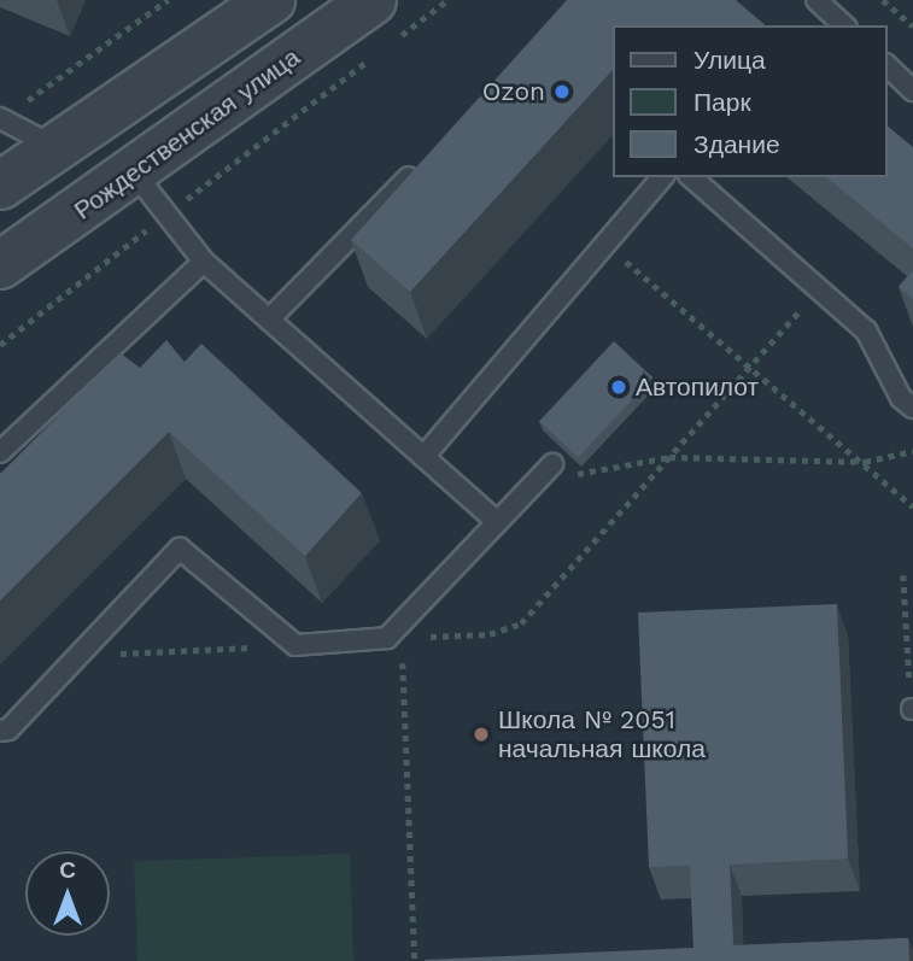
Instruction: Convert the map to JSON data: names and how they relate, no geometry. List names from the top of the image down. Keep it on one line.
{"streets":{"street":["Рождественская улица"]},"places":["Ozon","Автопилот","Школа № 2051 начальная школа"],"legend":["Улица","Парк","Здание"],"north":"top"}
